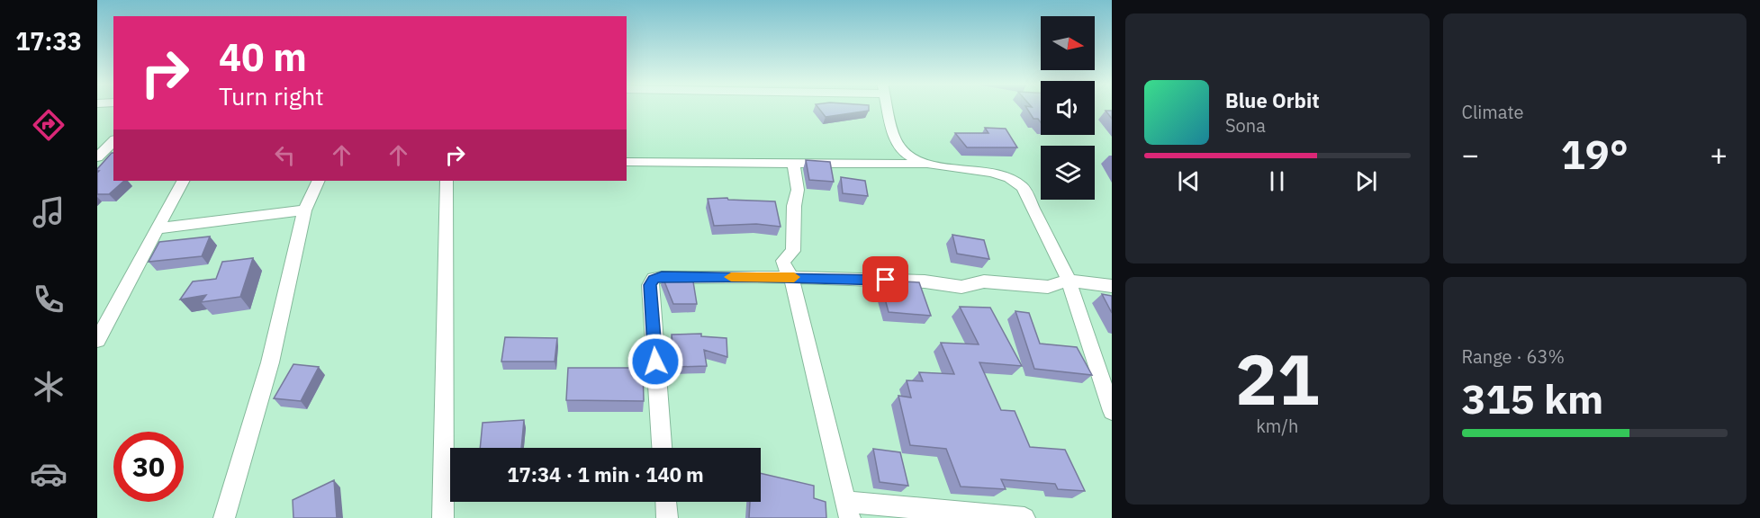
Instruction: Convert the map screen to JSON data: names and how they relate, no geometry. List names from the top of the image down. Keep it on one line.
{"north":"right","page":{"tabs":"17:33","tile":["Climate",["21","km/h"],["Range · 63%","315 km"]],"turn":["40 m","Turn right"],"song":["Blue Orbit","Sona"],"heat":["−","19°","+"],"limit":"30","trip":"17:34 · 1 min · 140 m"}}
